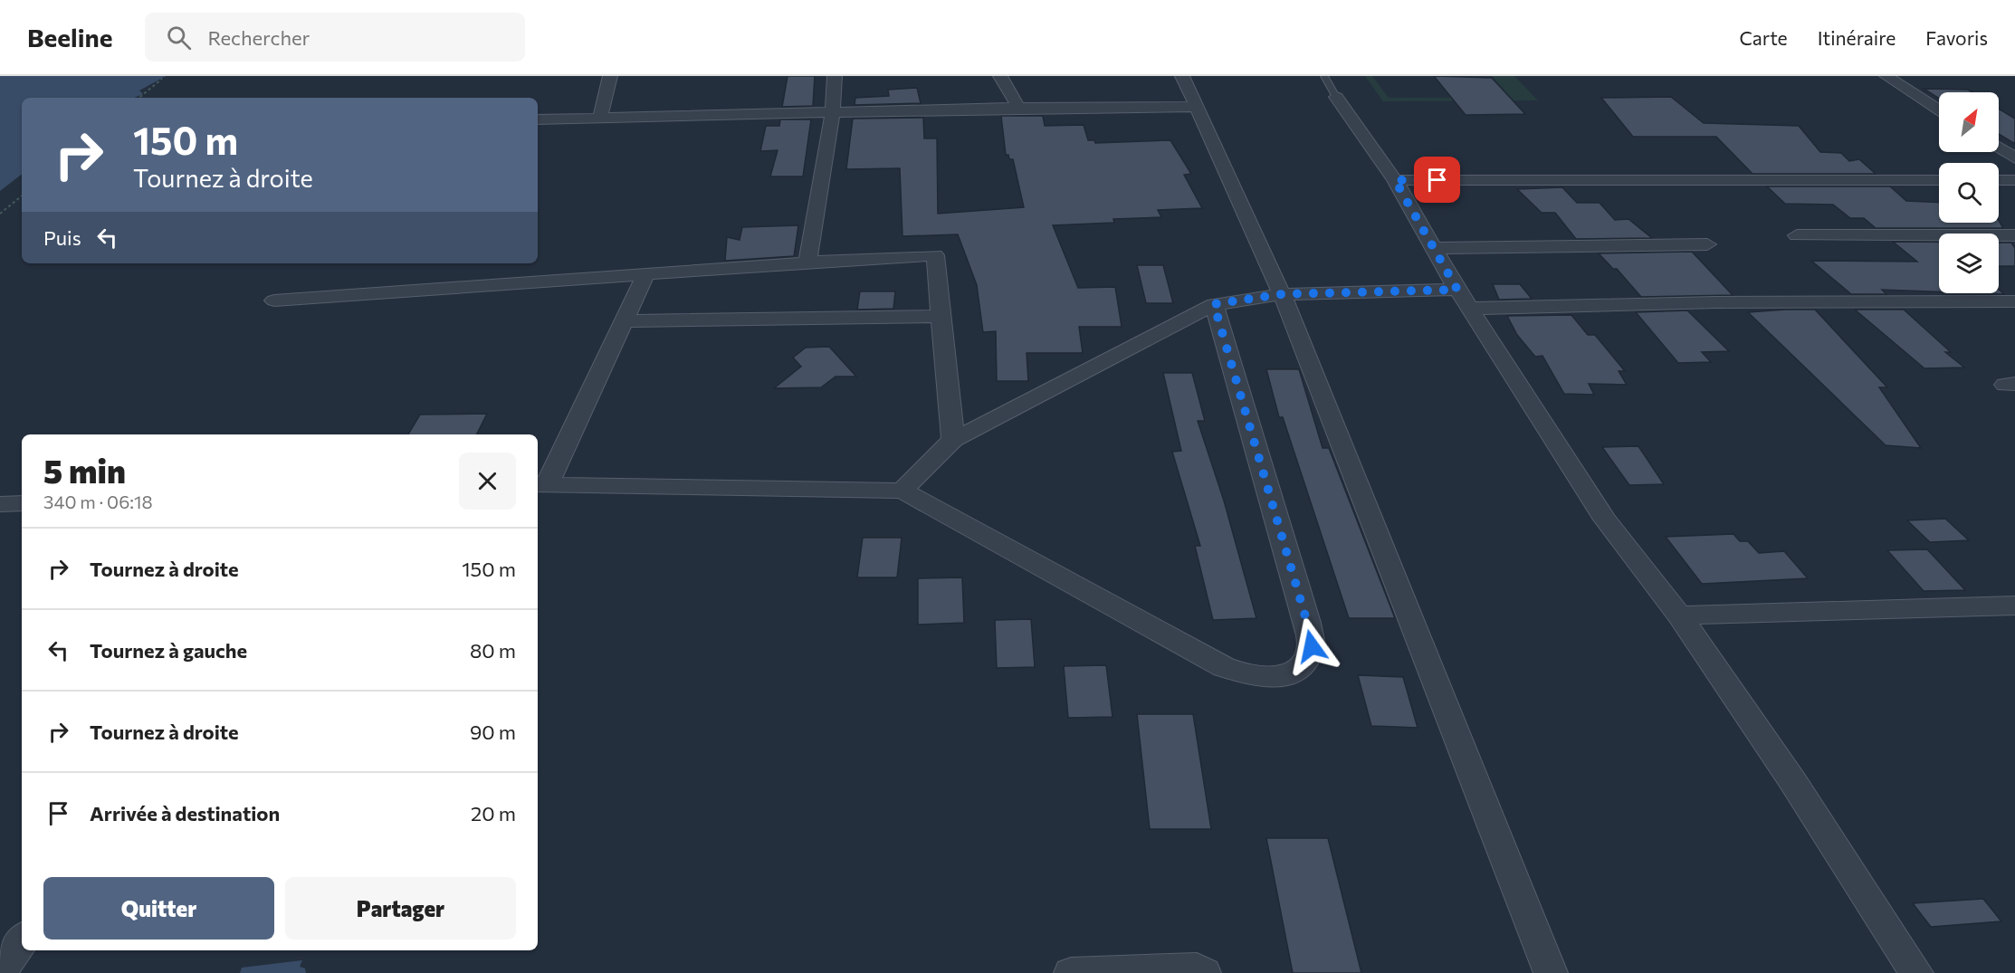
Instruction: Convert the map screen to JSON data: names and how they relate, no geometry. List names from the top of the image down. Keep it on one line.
{"north":"top right","page":{"header":"Beeline","search":"Rechercher","nav":["Carte","Itinéraire","Favoris"],"turn":["150 m","Tournez à droite"],"then":"Puis","heading":["5 min","340 m · 06:18"],"list":[{"name":"Tournez à droite","value":"150 m"},{"name":"Tournez à gauche","value":"80 m"},{"name":"Tournez à droite","value":"90 m"},{"name":"Arrivée à destination","value":"20 m"}],"buttons":["Quitter","Partager"]}}
